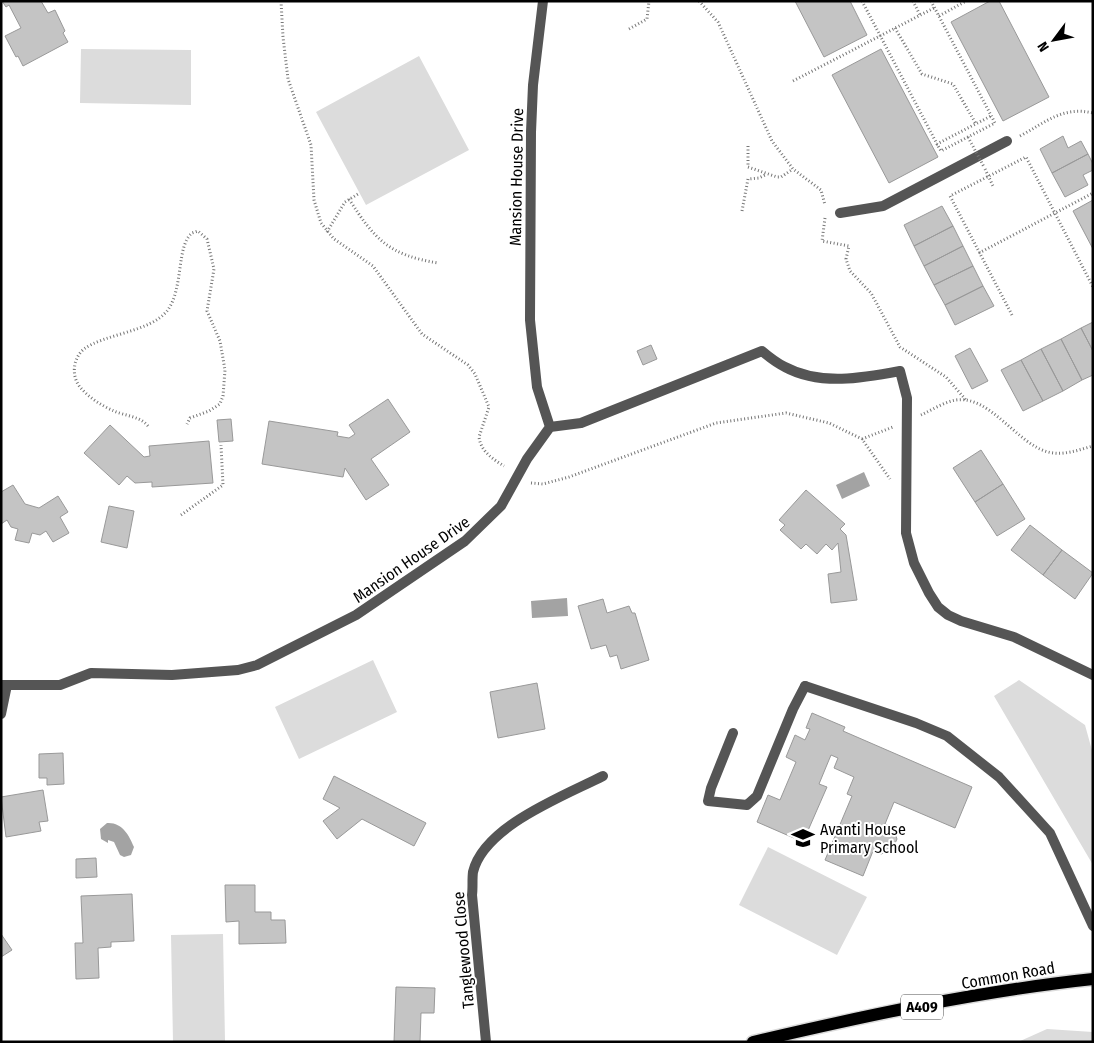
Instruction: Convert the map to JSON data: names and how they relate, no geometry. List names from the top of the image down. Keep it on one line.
{"streets":{"main road":["Common Road","A409"],"street":["Mansion House Drive","Tanglewood Close"]},"places":{"school or university":["Avanti House Primary School"]},"north":"bottom left"}
